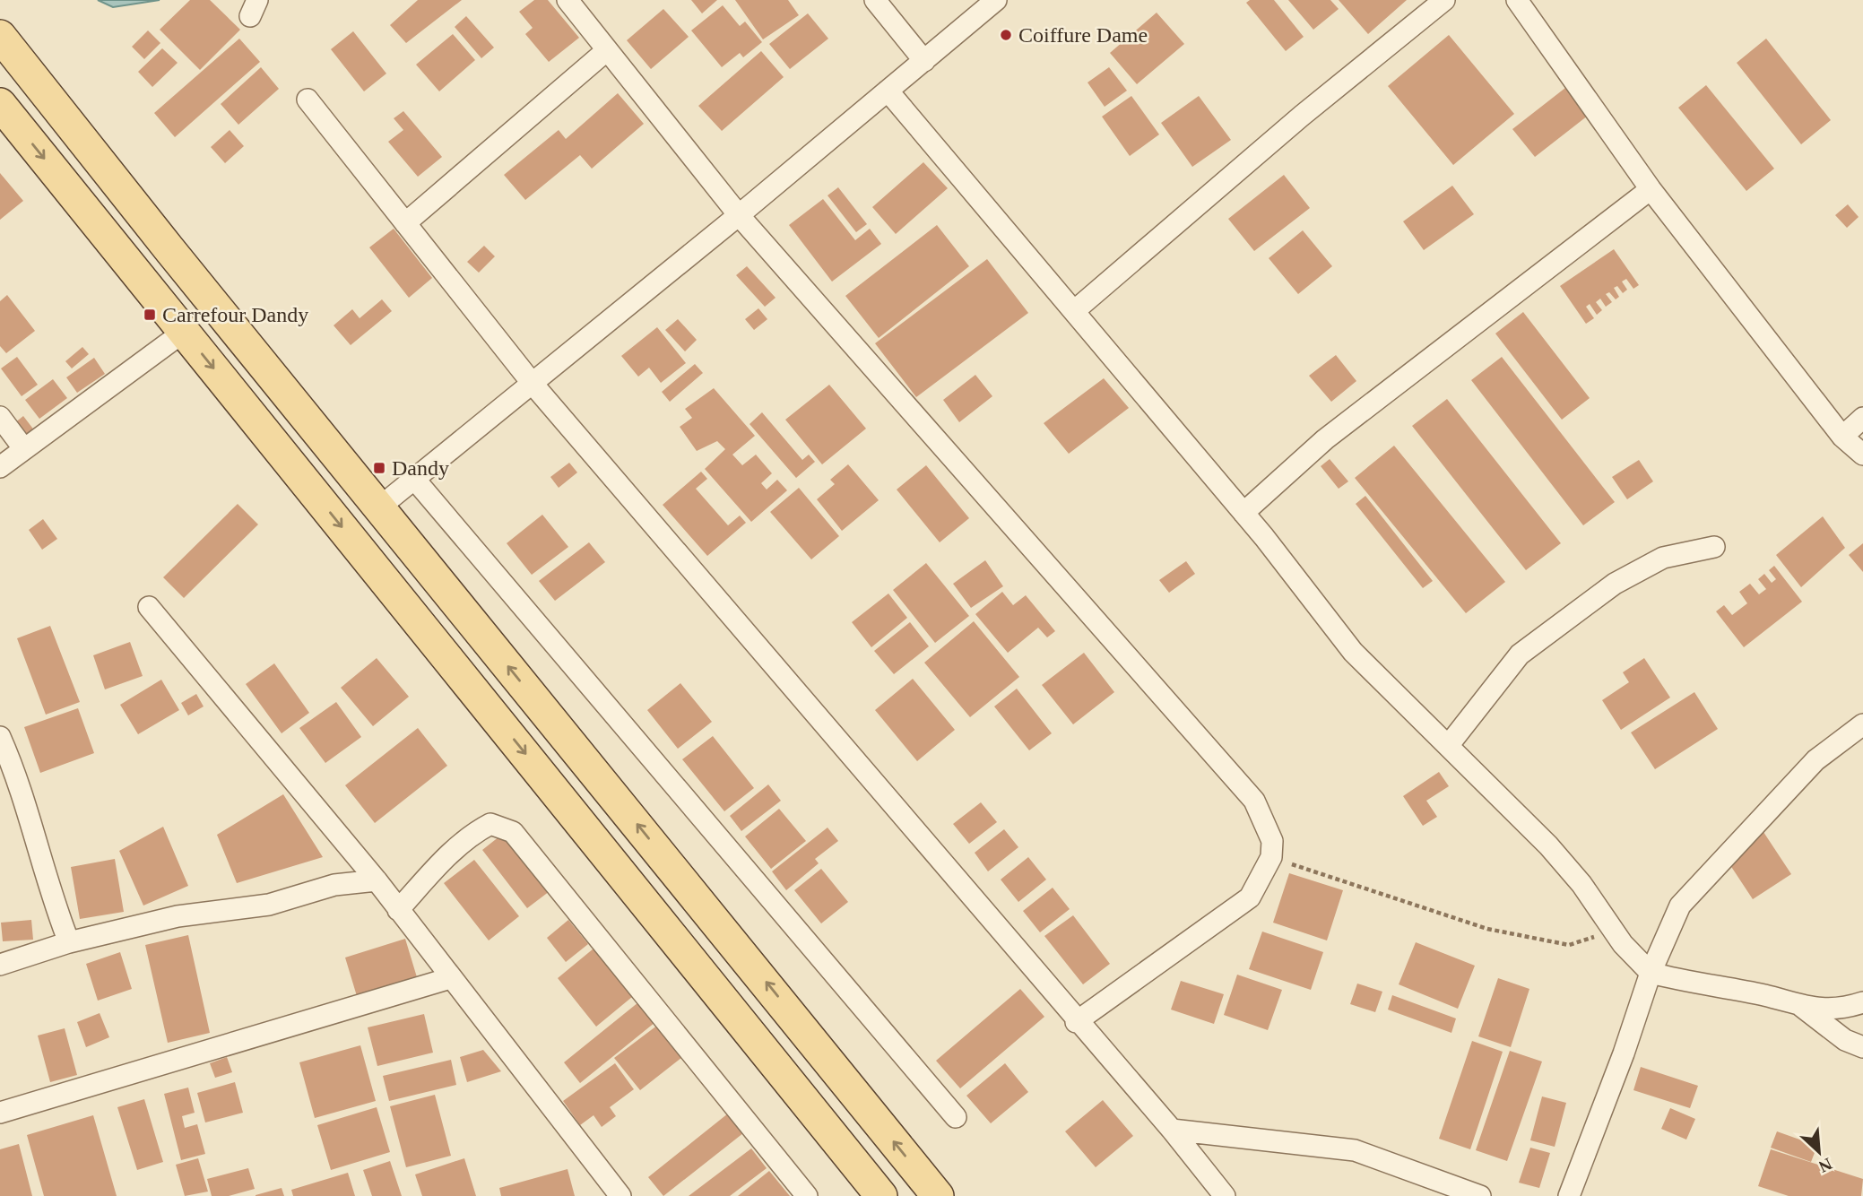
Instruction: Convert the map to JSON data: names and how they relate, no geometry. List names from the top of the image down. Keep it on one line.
{"places":{"other":["Coiffure Dame"],"transit":["Carrefour Dandy","Dandy"]},"north":"bottom right"}
